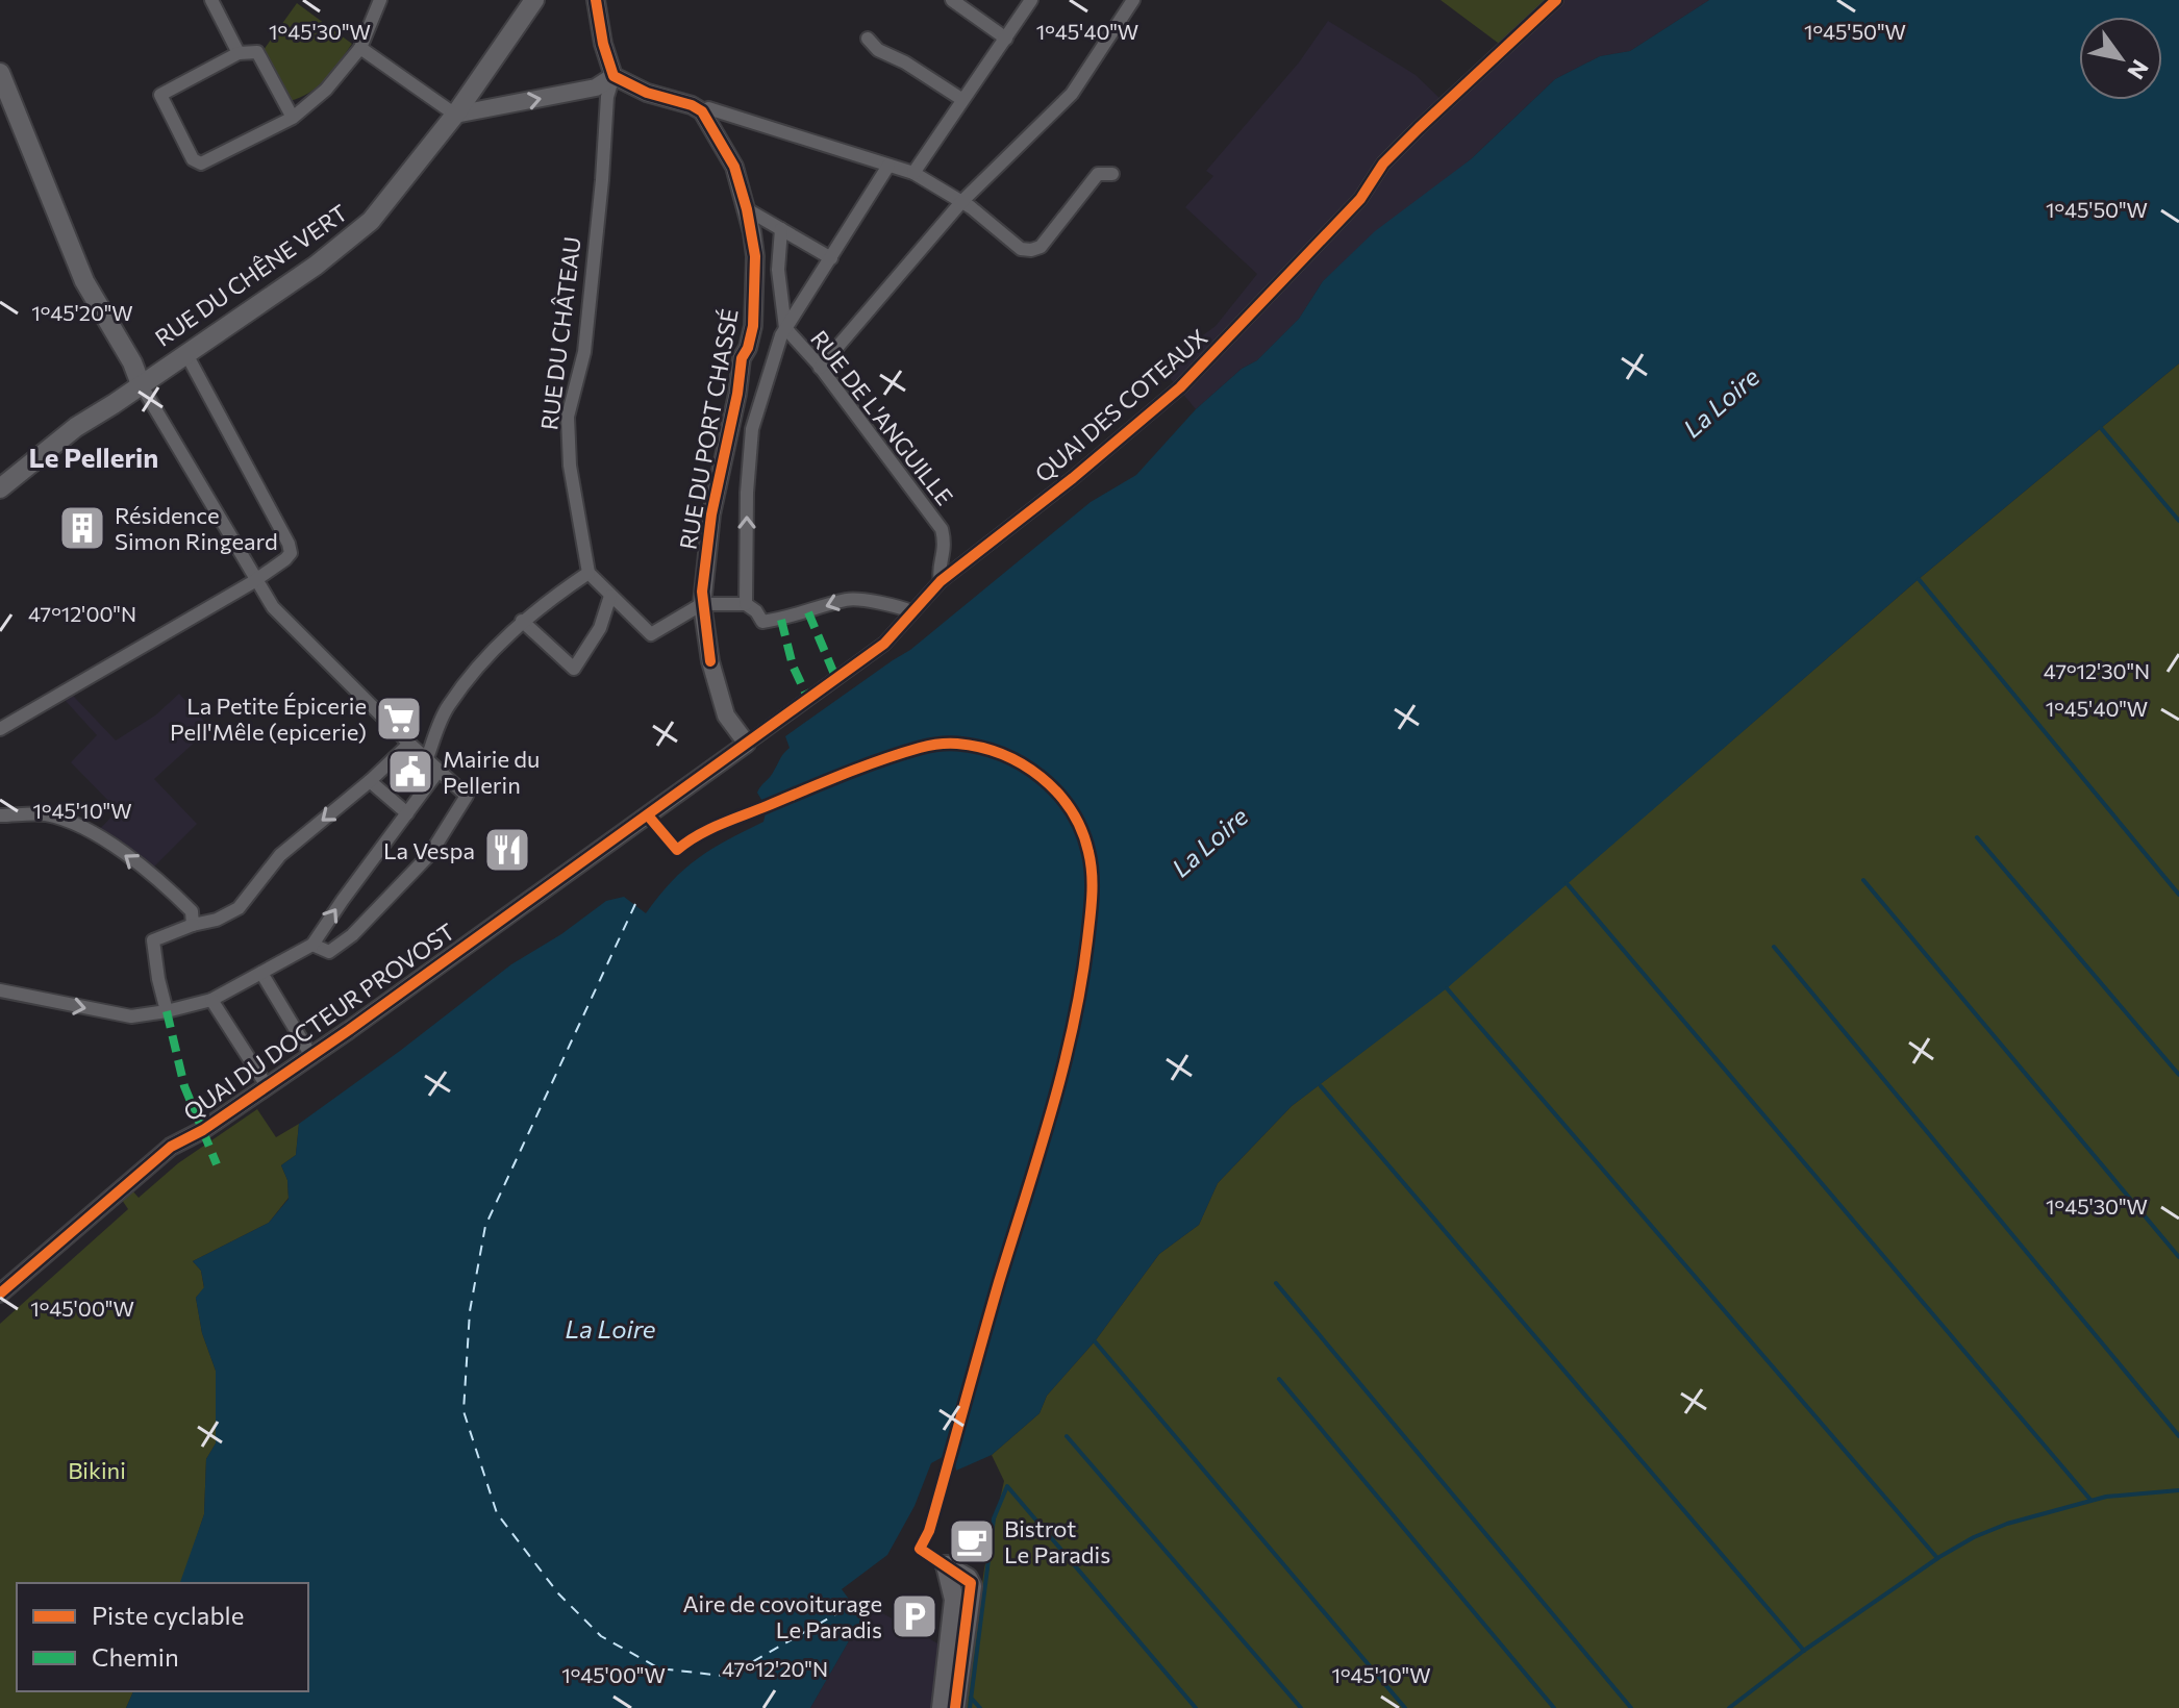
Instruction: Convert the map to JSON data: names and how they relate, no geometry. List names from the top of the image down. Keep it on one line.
{"streets":{"main road":["RUE DU CHÊNE VERT"],"street":["RUE DU CHÂTEAU","QUAI DES COTEAUX","RUE DE L'ANGUILLE","RUE DU PORT CHASSÉ","QUAI DU DOCTEUR PROVOST"]},"crossings":[["QUAI DES COTEAUX","RUE DE L'ANGUILLE"],["QUAI DES COTEAUX","RUE DU PORT CHASSÉ"],["QUAI DES COTEAUX","QUAI DU DOCTEUR PROVOST"]],"districts":["Le Pellerin"],"water":["La Loire"],"parks":["Bikini"],"places":{"building":["Résidence Simon Ringeard"],"supermarket":["La Petite Épicerie Pell'Mêle (epicerie)"],"public building":["Mairie du Pellerin"],"restaurant":["La Vespa"],"cafe":["Bistrot Le Paradis"],"parking":["Aire de covoiturage Le Paradis"]},"legend":["Piste cyclable","Chemin"],"north":"bottom right","coordinates":["1°45'30\"W","1°45'40\"W","1°45'50\"W","1°45'20\"W","47°12'00\"N","47°12'30\"N","1°45'10\"W","1°45'00\"W","47°12'20\"N"]}
